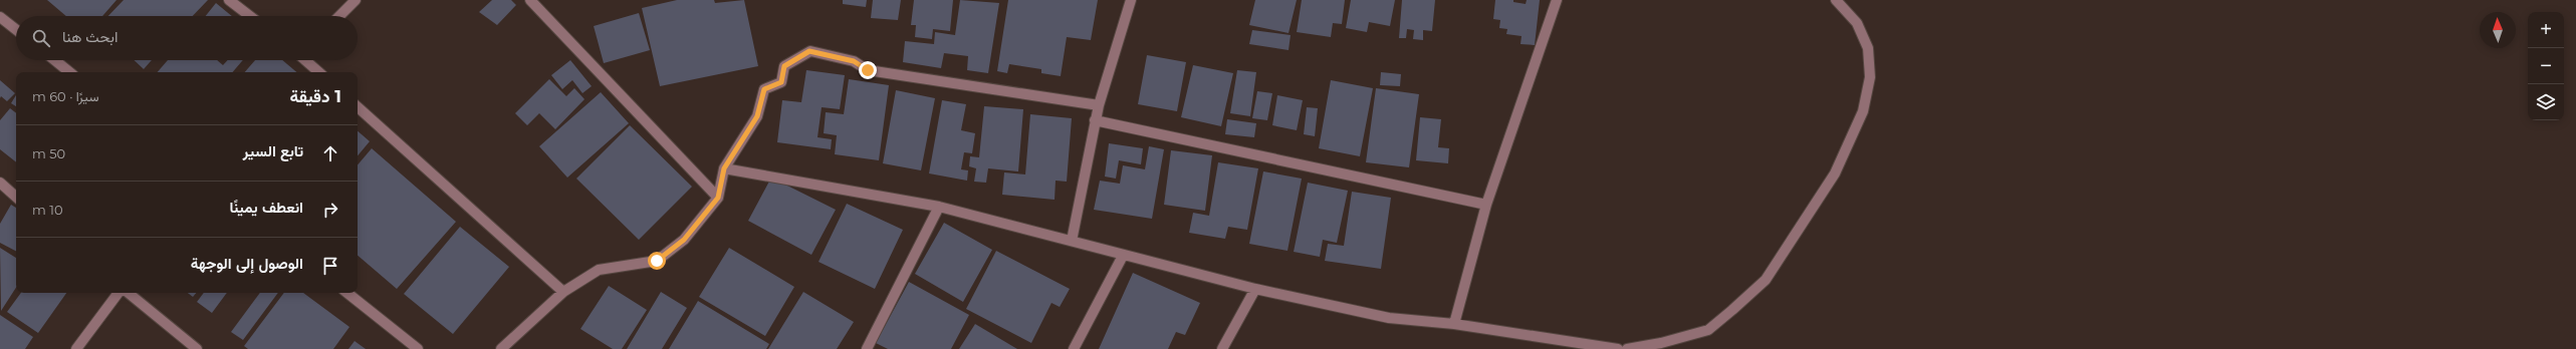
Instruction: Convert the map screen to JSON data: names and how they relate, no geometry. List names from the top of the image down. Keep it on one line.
{"north":"top","page":{"map_buttons":["+","−"],"search":"ابحث هنا","heading":["1 دقيقة","سيرًا · 60 m"],"list":[["تابع السير","50 m"],["انعطف يمينًا","10 m"],"الوصول إلى الوجهة"]}}
